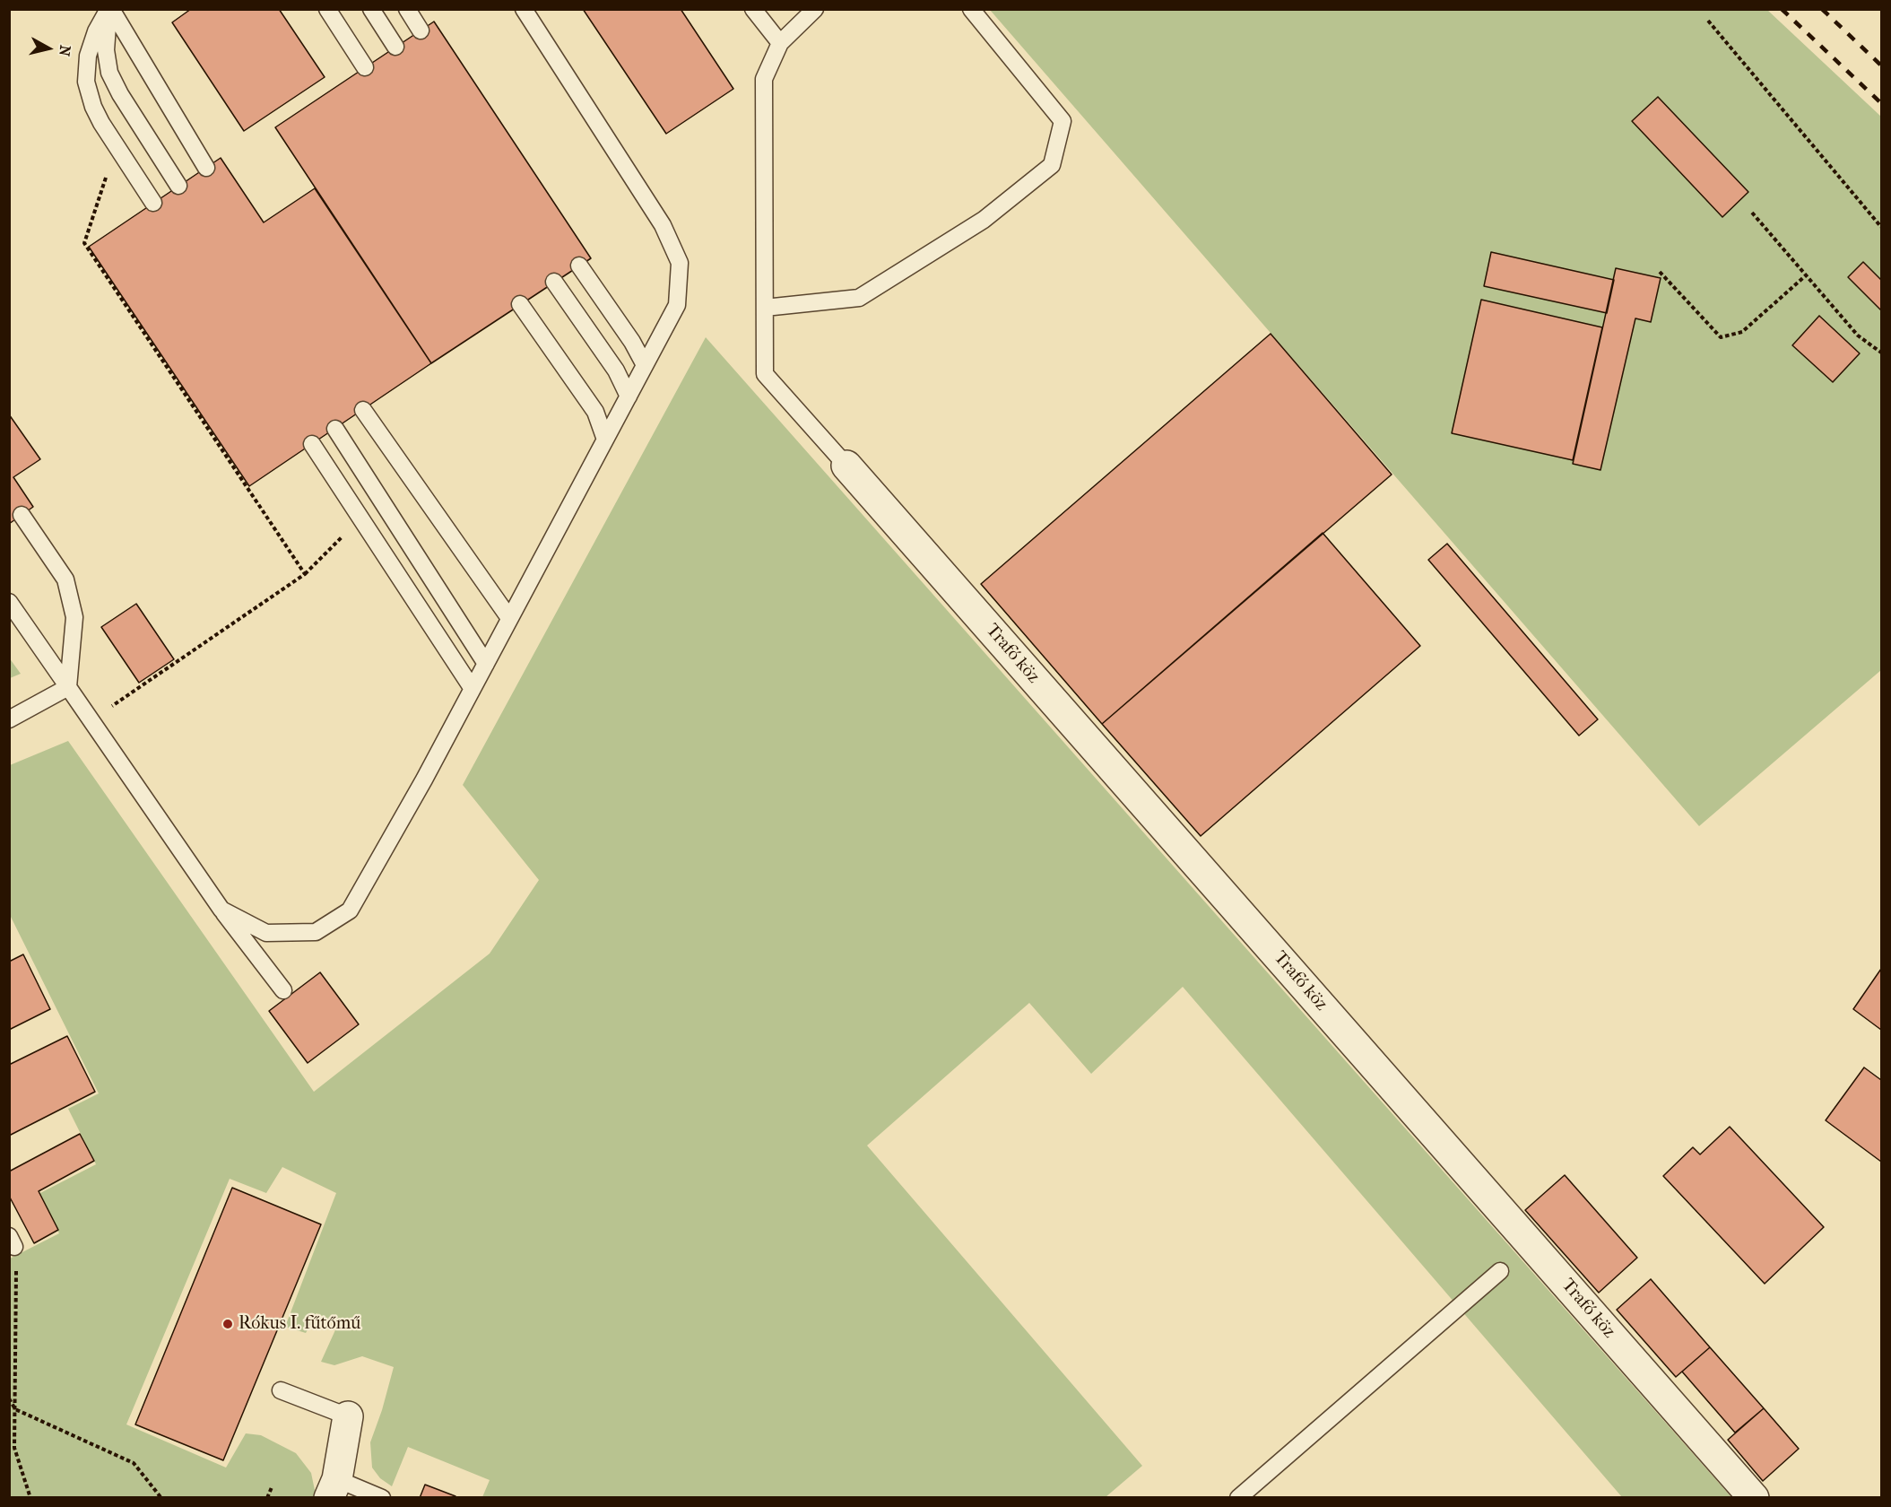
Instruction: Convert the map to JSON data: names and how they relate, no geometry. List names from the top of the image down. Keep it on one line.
{"streets":{"street":["Trafó köz"]},"places":["Rókus I. fűtőmű"],"north":"right"}
